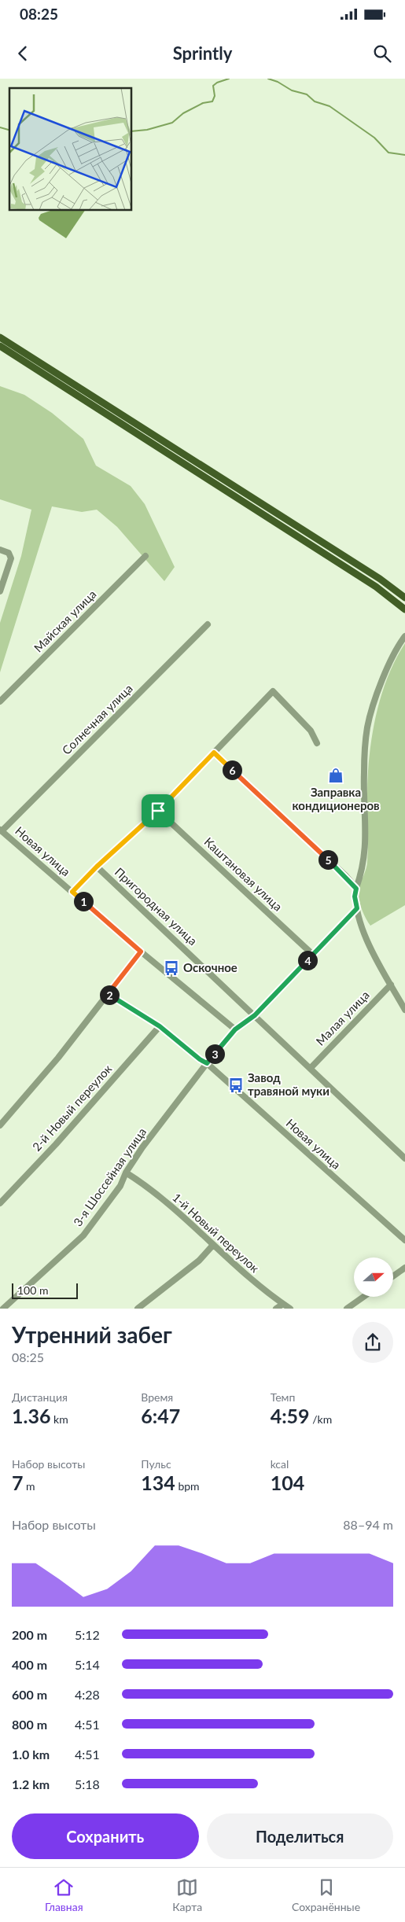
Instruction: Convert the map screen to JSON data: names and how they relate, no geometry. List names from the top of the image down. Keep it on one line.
{"streets":{"street":["Майская улица","Солнечная улица","Новая улица","Каштановая улица","Пригородная улица","Малая улица","2-й Новый переулок","3-я Шоссейная улица","1-й Новый переулок"]},"crossings":[["Солнечная улица","Новая улица"],["Новая улица","2-й Новый переулок"],["Новая улица","3-я Шоссейная улица"],["Пригородная улица","Малая улица"],["3-я Шоссейная улица","1-й Новый переулок"]],"places":{"shop":["Заправка кондиционеров"],"bus stop":["Оскочное","Завод травяной муки"]},"scale_bar":"100 m","north":"right","page":{"status":"08:25","header":"Sprintly","pins":["6","5","1","4","2","3"],"scale":"100 m","heading":["Утренний забег","08:25"],"stats":[["Дистанция","1.36 km"],["Время","6:47"],["Темп","4:59 /km"],["Набор высоты","7 m"],["Пульс","134 bpm"],["kcal","104"]],"chart":["Набор высоты","88–94 m"],"list":[{"name":"200 m","note":"5:12"},{"name":"400 m","note":"5:14"},{"name":"600 m","note":"4:28"},{"name":"800 m","note":"4:51"},{"name":"1.0 km","note":"4:51"},{"name":"1.2 km","note":"5:18"}],"buttons":["Сохранить","Поделиться"],"tabs":["Главная","Карта","Сохранённые"]}}
